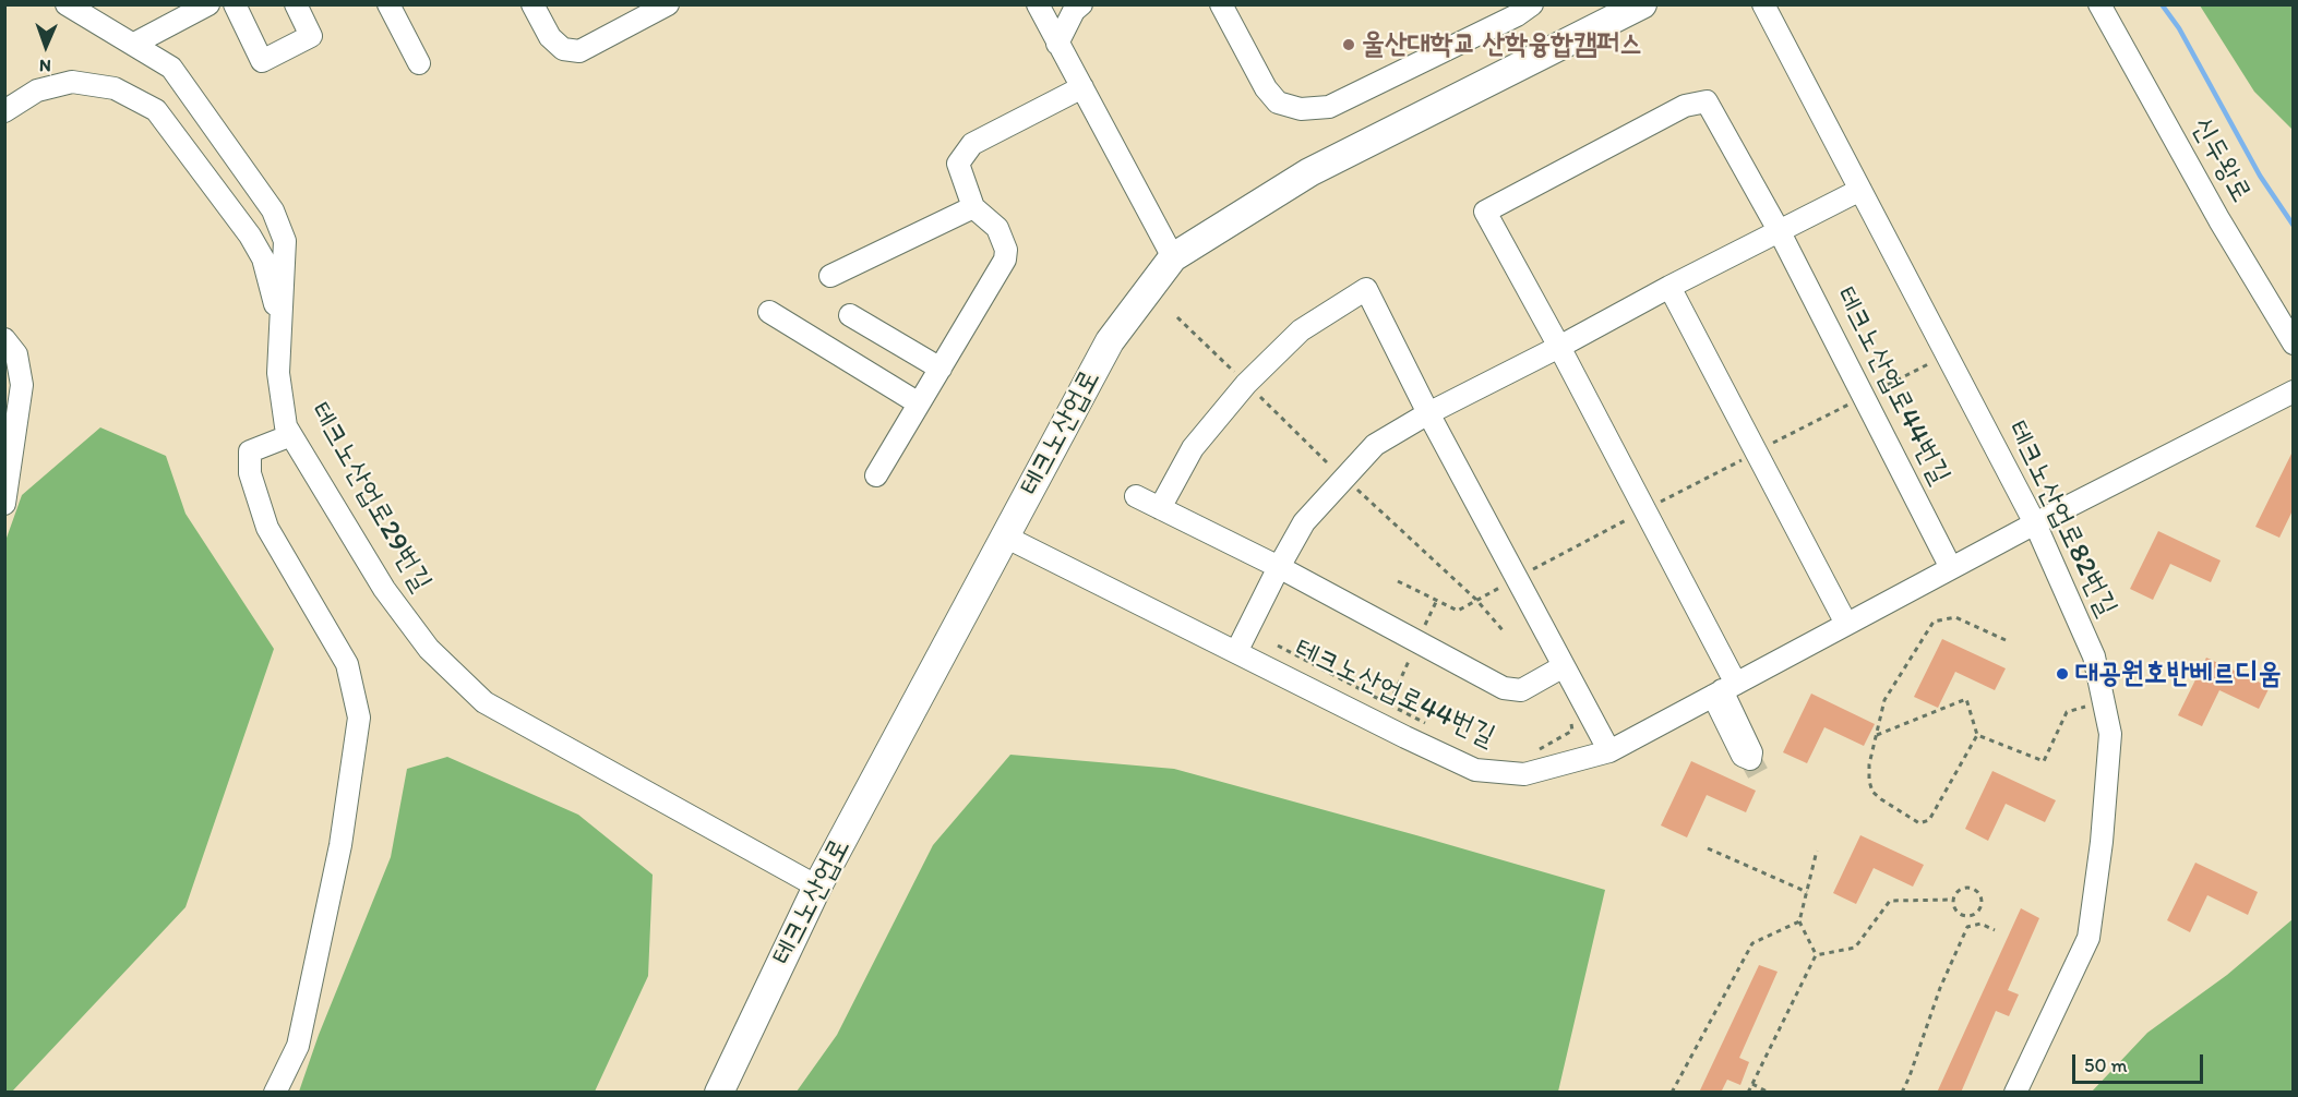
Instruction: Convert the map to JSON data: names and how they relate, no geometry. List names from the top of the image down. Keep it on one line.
{"streets":{"main road":["테크노산업로"],"street":["신두왕로","테크노산업로44번길","테크노산업로29번길","테크노산업로82번길"]},"crossings":[["테크노산업로44번길","테크노산업로"],["테크노산업로44번길","테크노산업로82번길"],["테크노산업로","테크노산업로29번길"]],"places":["울산대학교 산학융합캠퍼스","대공원호반베르디움"],"scale_bar":"50 m","north":"bottom"}
